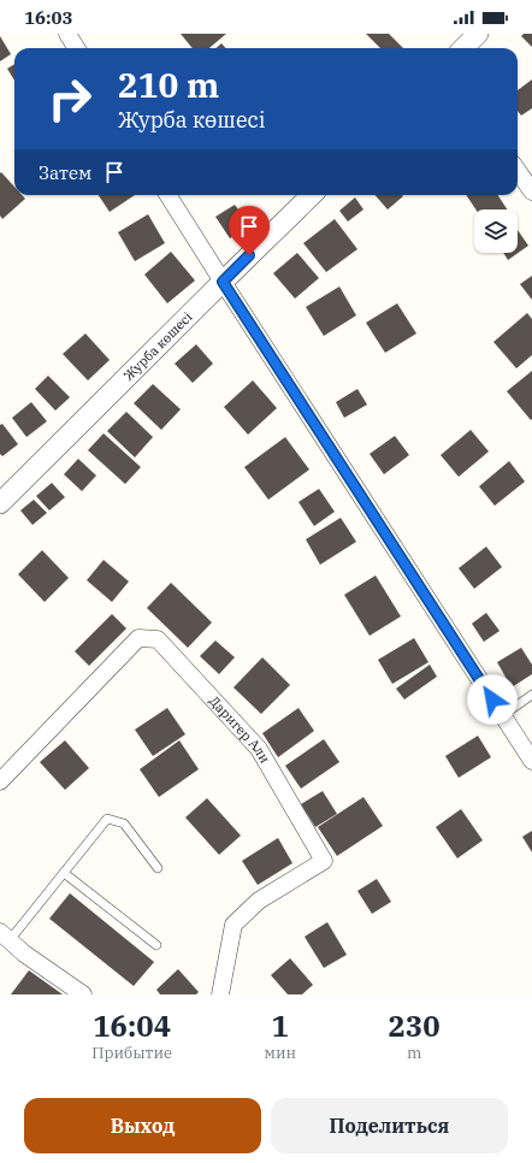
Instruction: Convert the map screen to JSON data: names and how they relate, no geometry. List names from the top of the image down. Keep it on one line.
{"streets":{"street":["Журба көшесі","Даригер Али"]},"page":{"status":"16:03","turn":["210 m","Журба көшесі"],"then":"Затем","eta":["16:04","Прибытие","1","мин","230","m"],"buttons":["Выход","Поделиться"]}}
